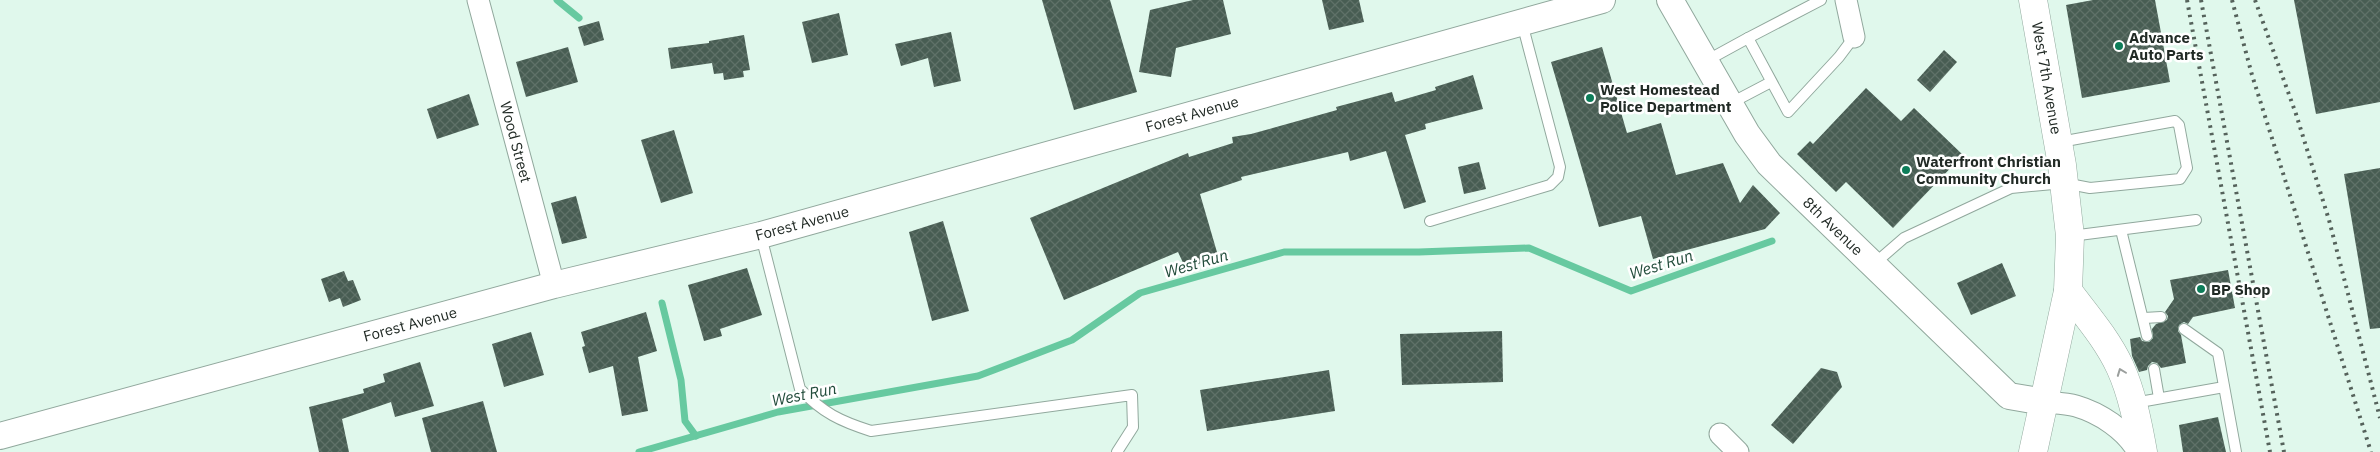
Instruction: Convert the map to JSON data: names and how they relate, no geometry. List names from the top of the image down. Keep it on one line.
{"streets":{"main road":["West 7th Avenue"],"street":["Forest Avenue","Wood Street","8th Avenue"]},"crossings":[["West 7th Avenue","8th Avenue"],["Forest Avenue","Wood Street"]],"water":["West Run"],"places":["Advance Auto Parts","West Homestead Police Department","Waterfront Christian Community Church","BP Shop"]}
